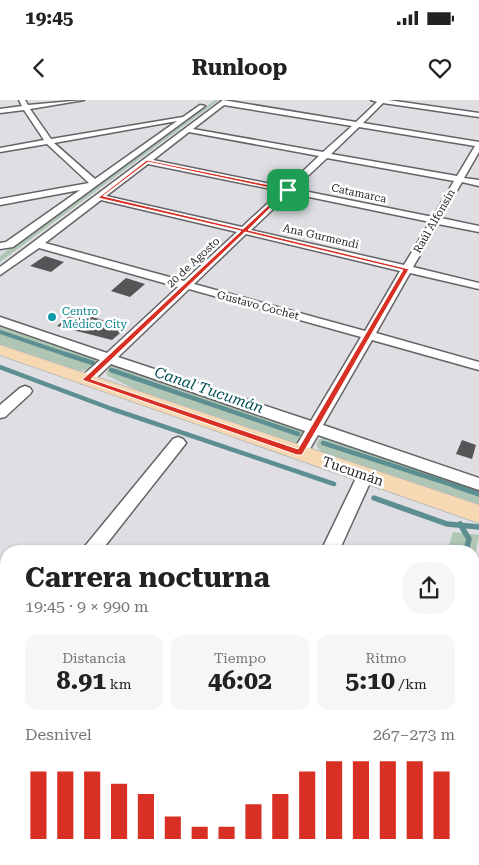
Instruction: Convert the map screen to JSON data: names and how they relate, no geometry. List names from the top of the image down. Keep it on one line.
{"streets":{"main road":["Tucumán"],"street":["Catamarca","Raúl Alfonsín","Ana Gurmendi","20 de Agosto","Gustavo Cochet"]},"crossings":[["Catamarca","Raúl Alfonsín"],["Catamarca","20 de Agosto"],["Raúl Alfonsín","Ana Gurmendi"],["Raúl Alfonsín","Gustavo Cochet"],["Raúl Alfonsín","Tucumán"],["Ana Gurmendi","20 de Agosto"],["20 de Agosto","Gustavo Cochet"],["20 de Agosto","Tucumán"]],"water":["Canal Tucumán"],"places":["Centro Médico City"],"page":{"status":"19:45","header":"Runloop","heading":["Carrera nocturna","19:45 · 9 × 990 m"],"stats":[["Distancia","8.91 km"],["Tiempo","46:02"],["Ritmo","5:10 /km"]],"chart":["Desnivel","267–273 m"]}}
